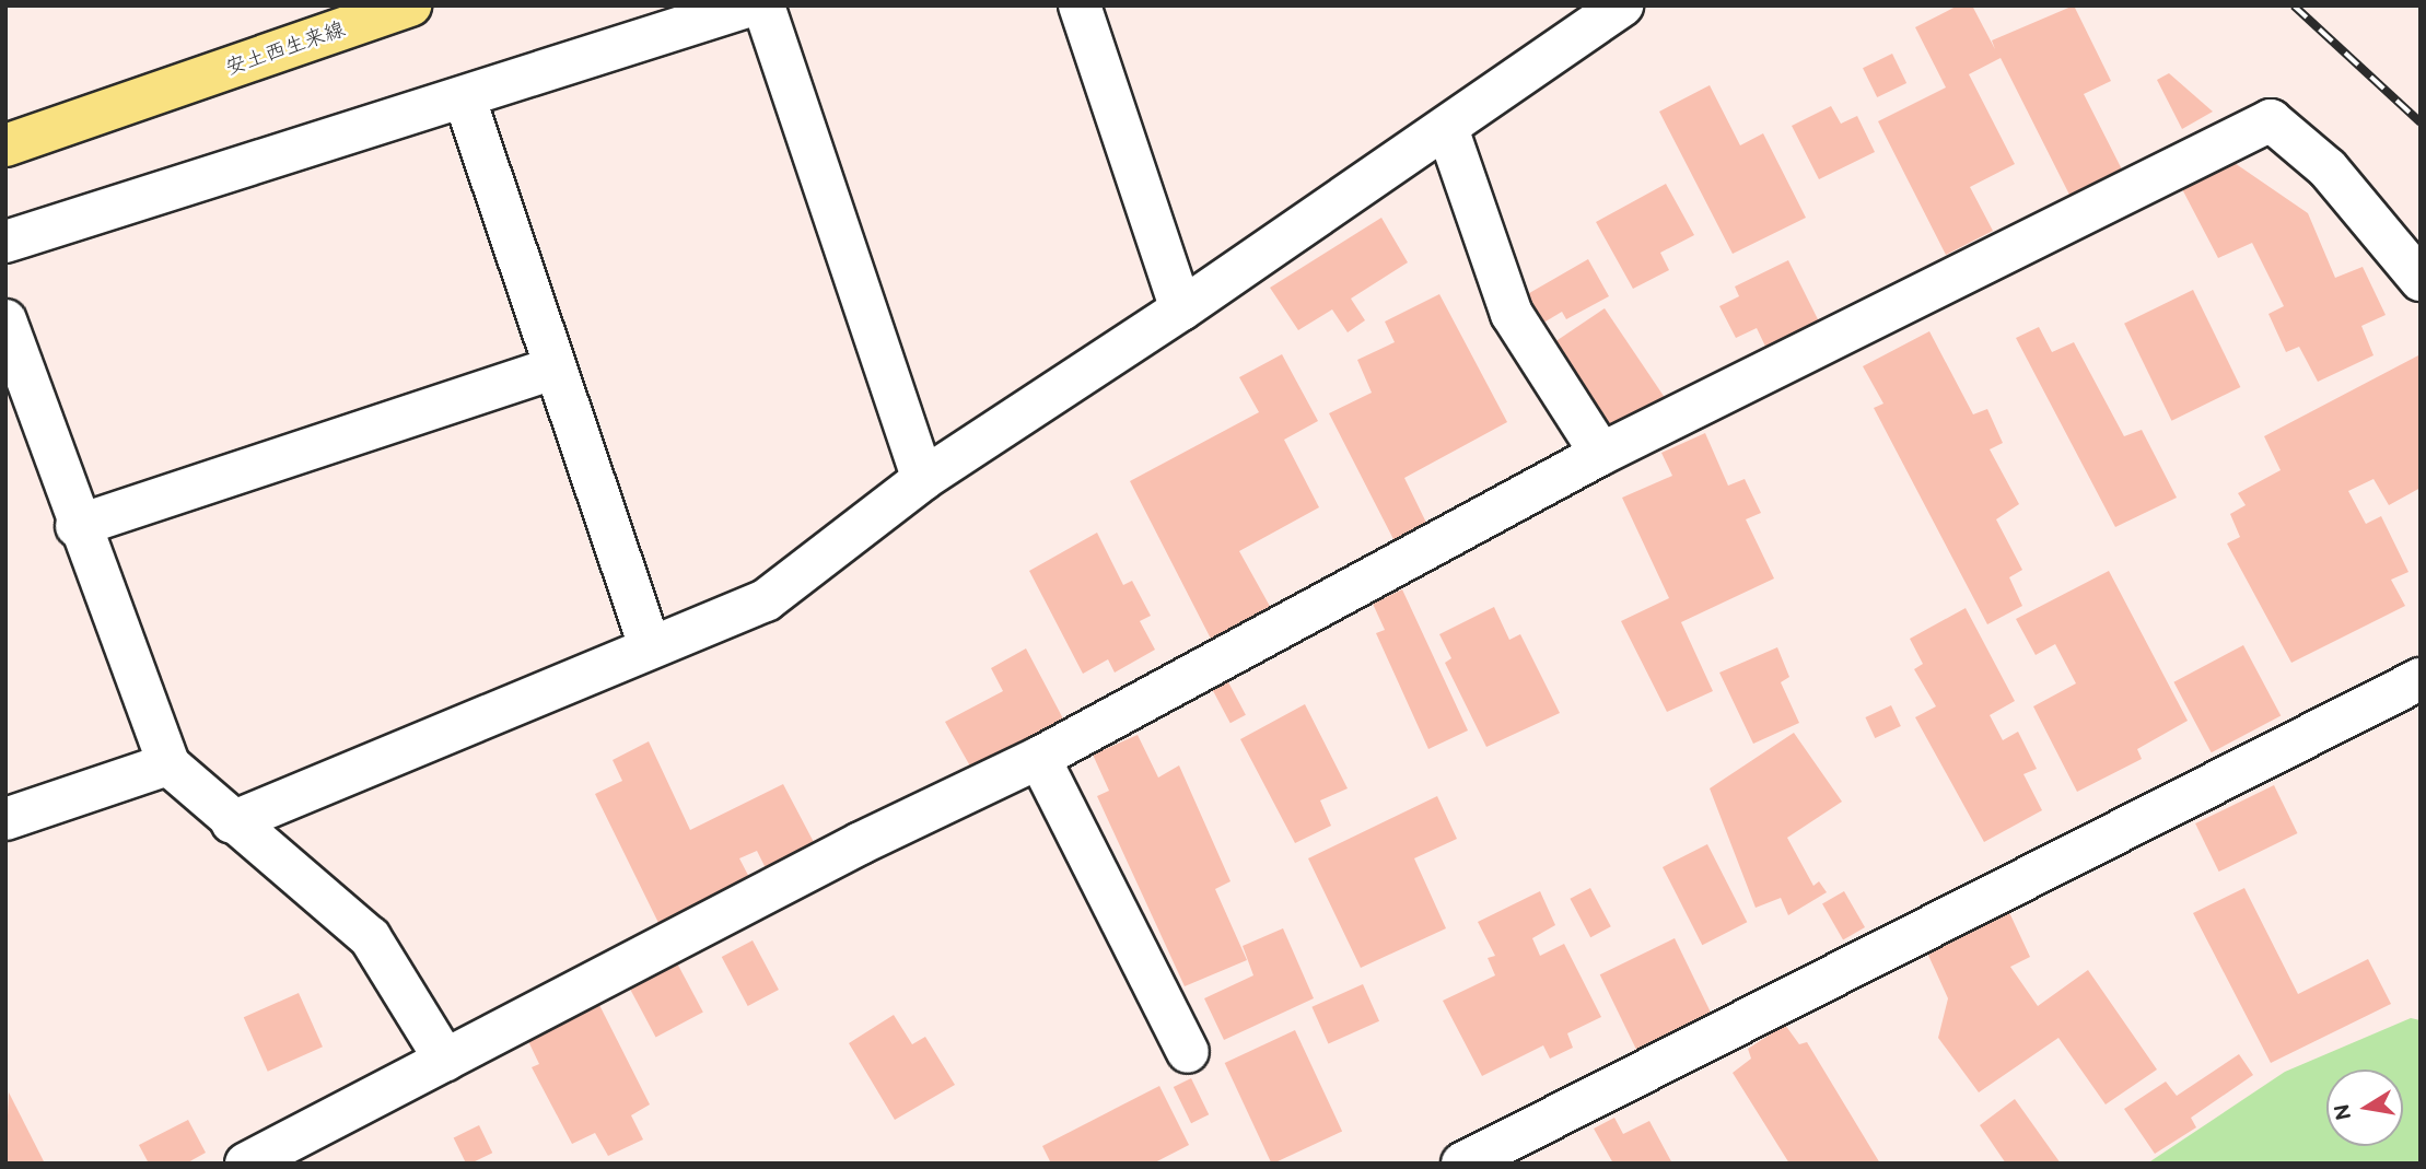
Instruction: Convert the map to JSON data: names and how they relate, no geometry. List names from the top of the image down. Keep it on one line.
{"streets":{"main road":["安土西生来線"]},"north":"left"}
